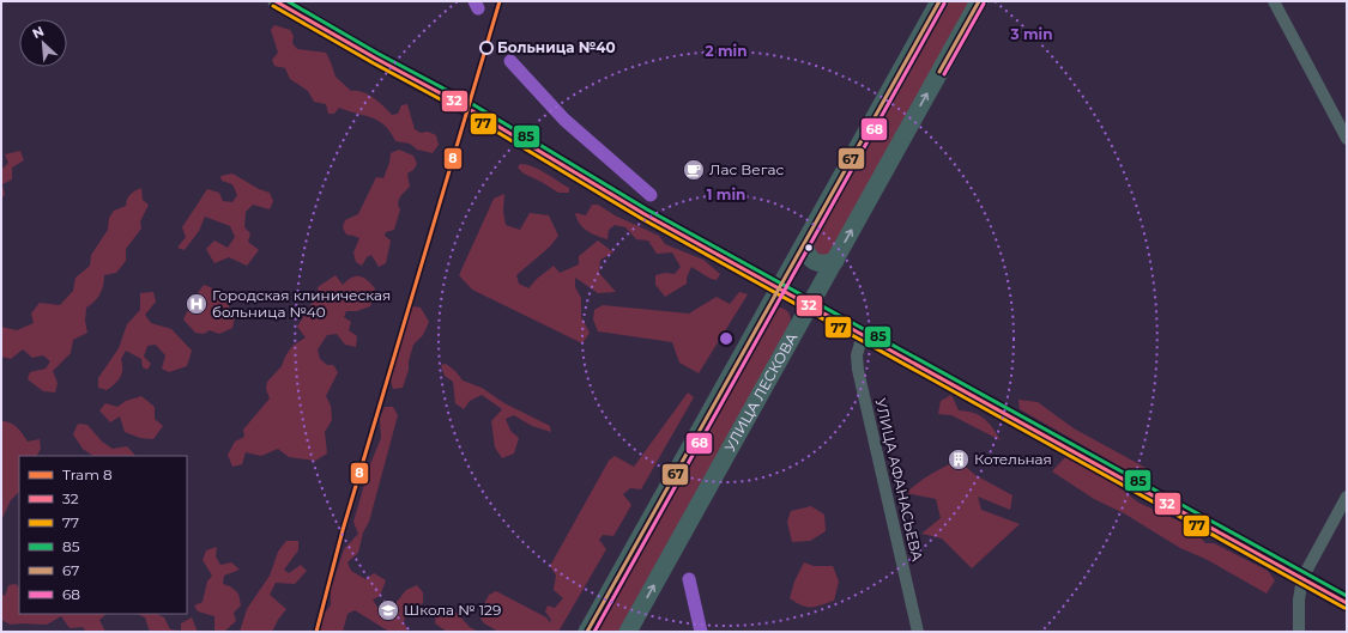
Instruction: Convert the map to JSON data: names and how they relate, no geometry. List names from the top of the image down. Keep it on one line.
{"streets":{"main road":["УЛИЦА ЛЕСКОВА"],"street":["УЛИЦА АФАНАСЬЕВА"]},"places":{"other":["Больница №40"],"cafe":["Лас Вегас"],"hospital":["Городская клиническая больница №40"],"building":["Котельная"],"school or university":["Школа № 129"]},"lines":["tram line 8","transit line 32","transit line 85","transit line 67","transit line 68","transit line 77"],"legend":["Tram 8","32","77","85","67","68"],"north":"top left","rings":["3 min","2 min","1 min"]}
